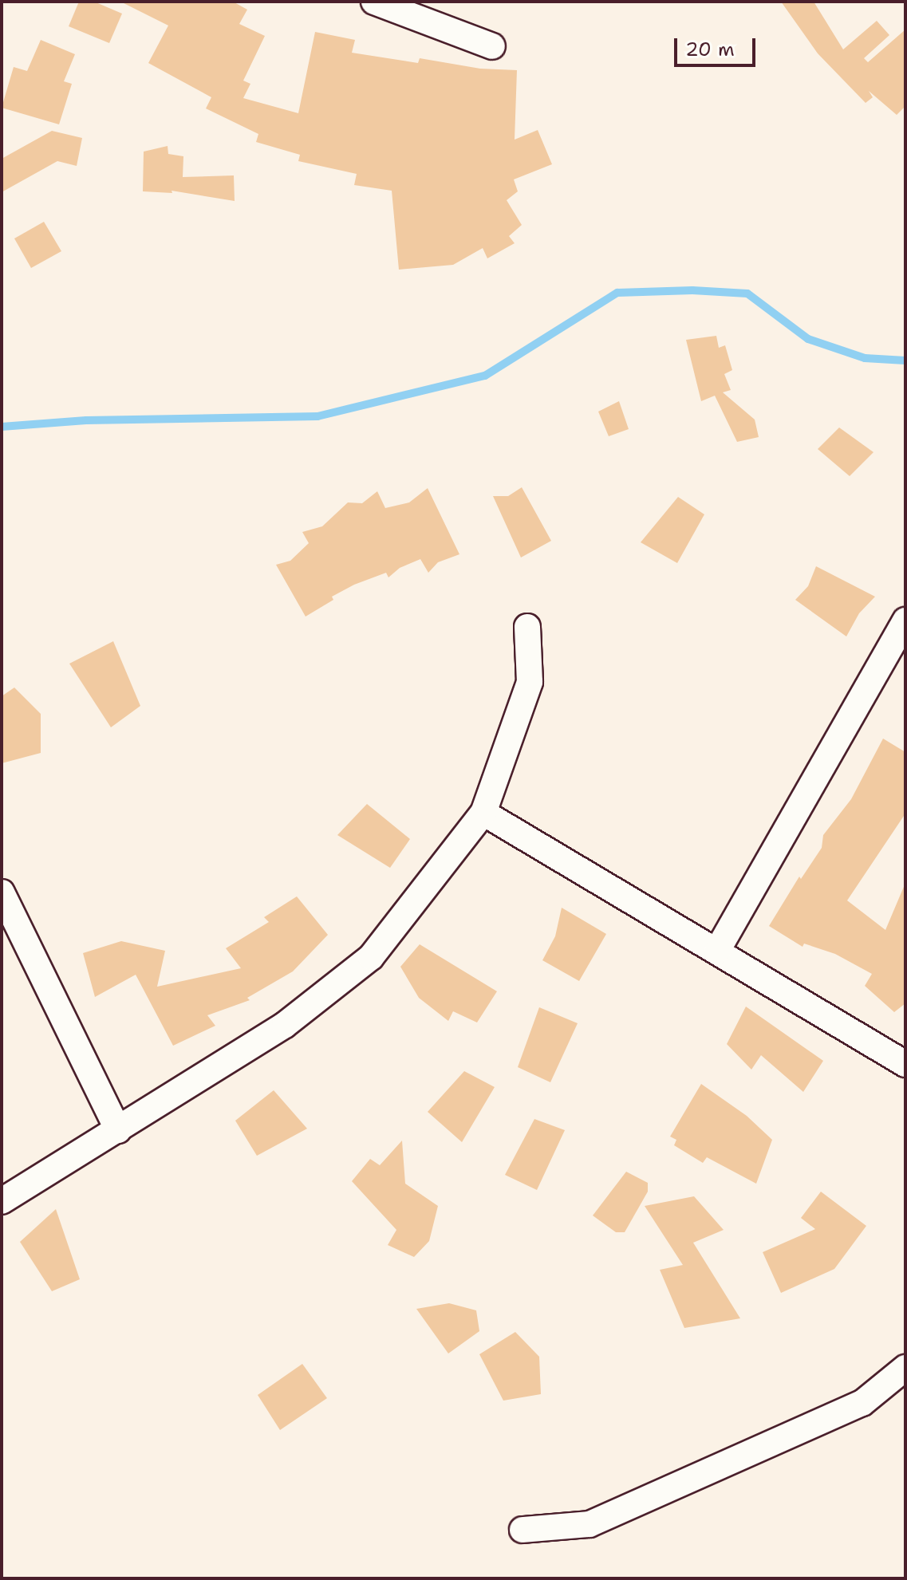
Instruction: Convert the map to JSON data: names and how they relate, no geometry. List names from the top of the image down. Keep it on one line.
{"scale_bar":"20 m"}
